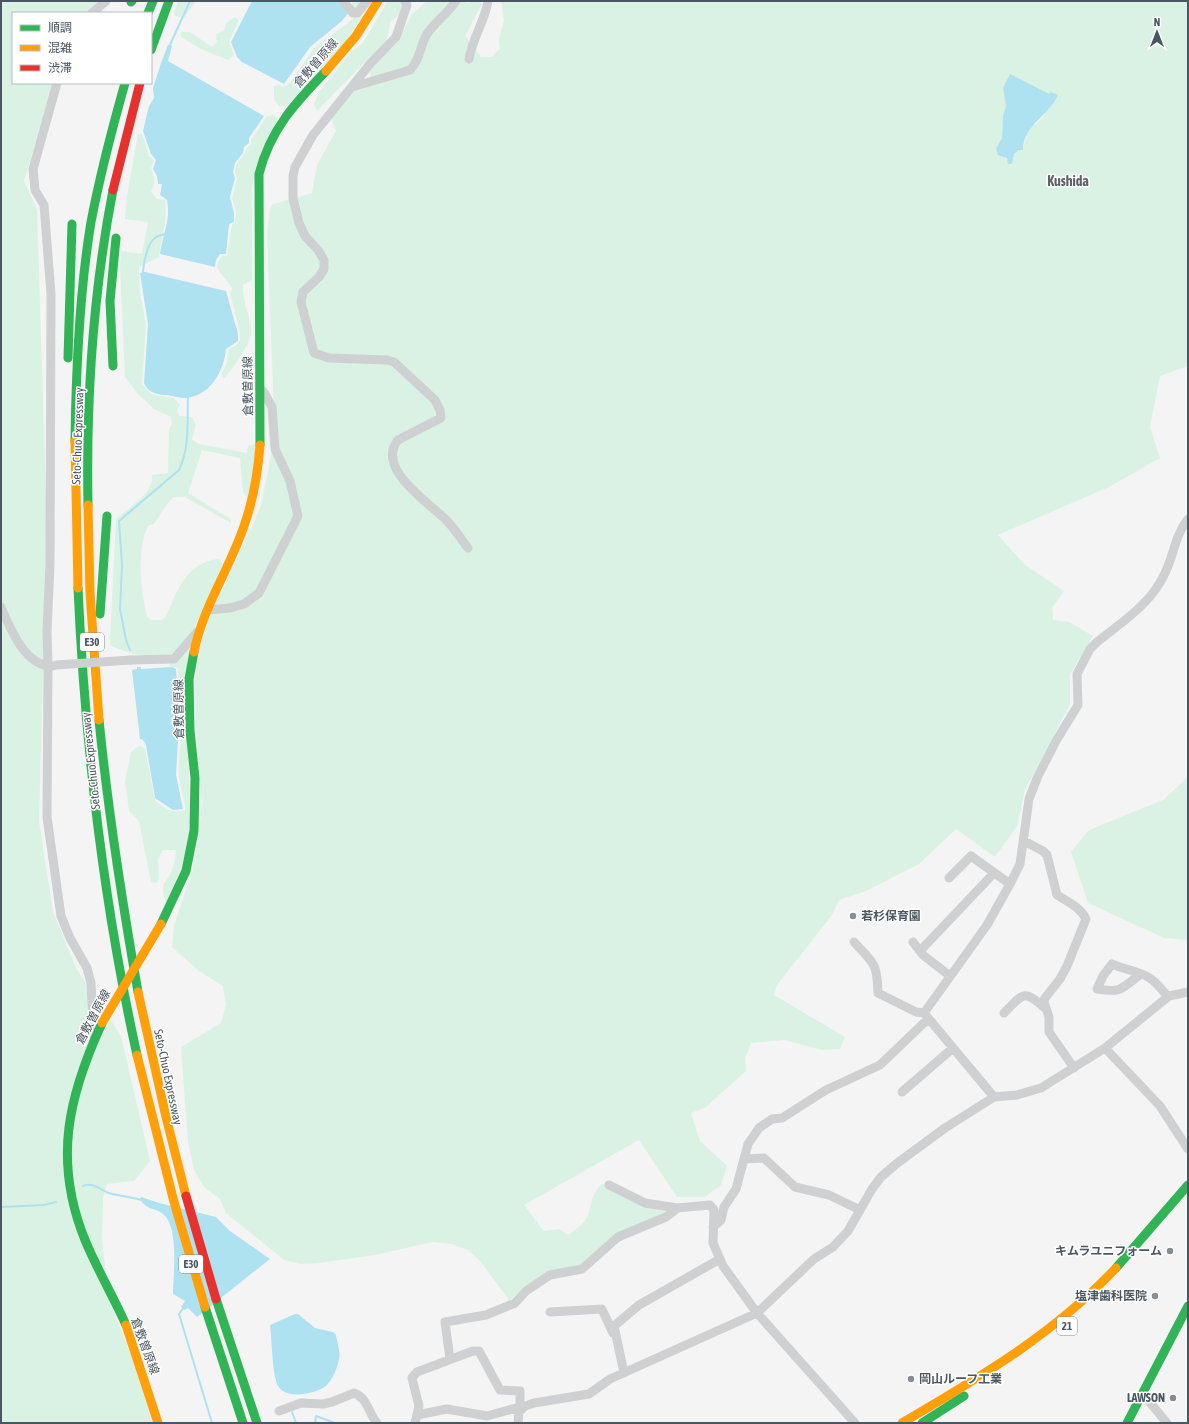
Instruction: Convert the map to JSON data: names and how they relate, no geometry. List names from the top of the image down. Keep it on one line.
{"streets":{"main road":["倉敷曽原線","Seto-Chuo Expressway","E30","21"]},"districts":["Kushida"],"places":["若杉保育園","キムラユニフォーム","塩津歯科医院","岡山ルーフ工業","LAWSON"],"legend":["順調","混雑","渋滞"],"north":"top"}
